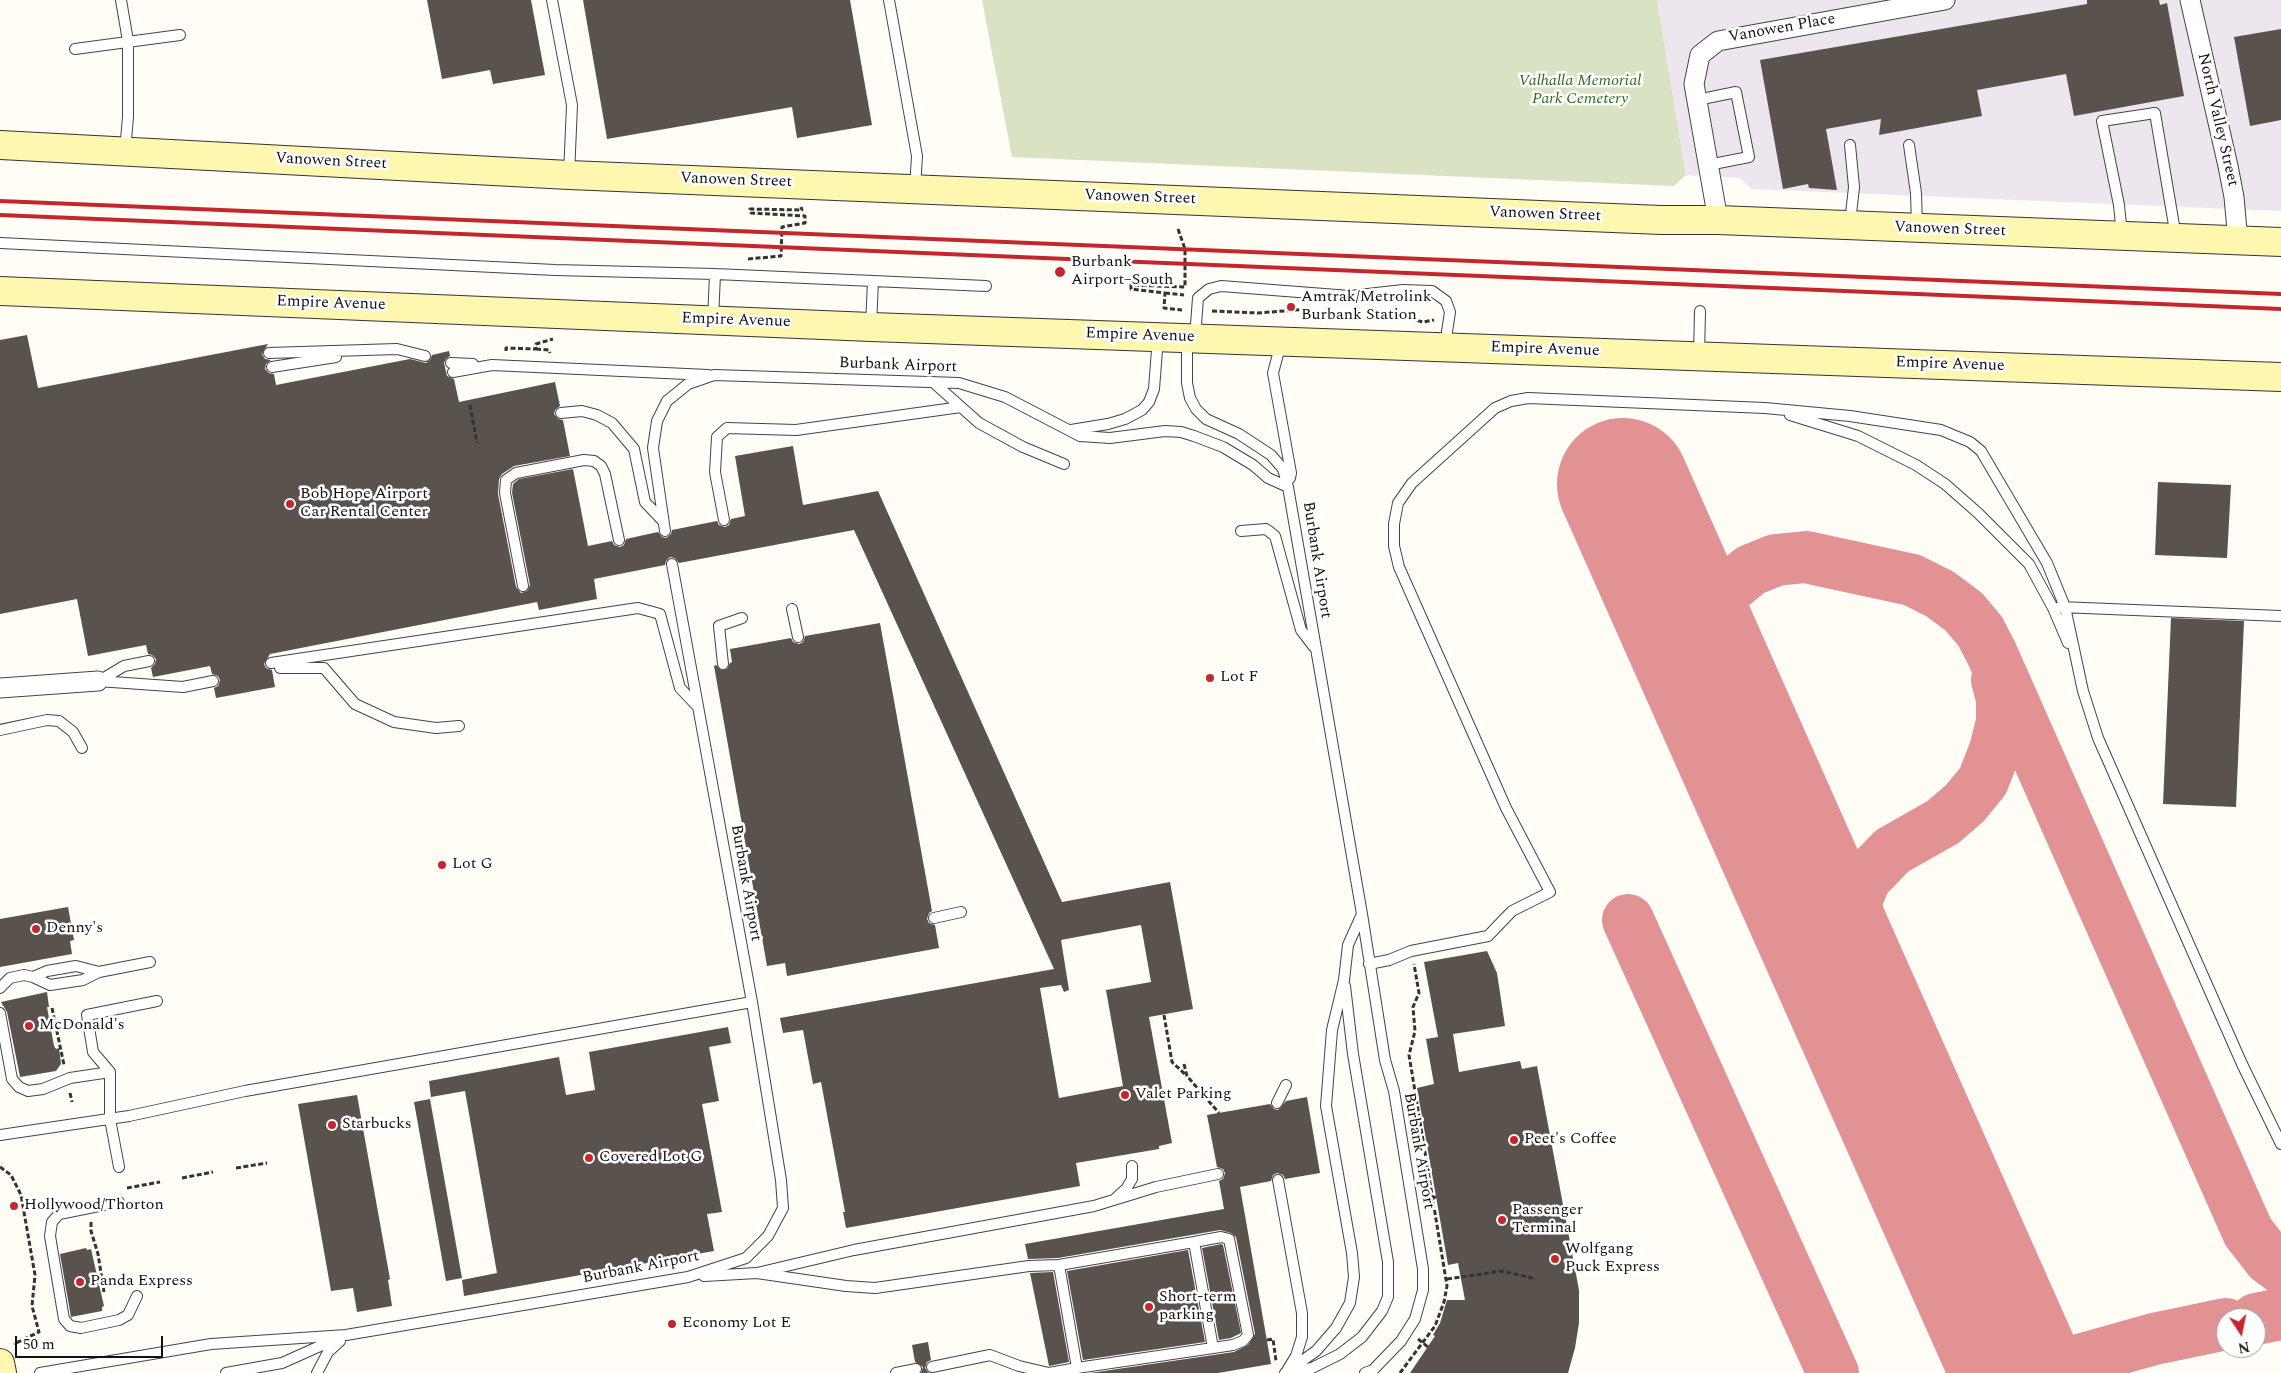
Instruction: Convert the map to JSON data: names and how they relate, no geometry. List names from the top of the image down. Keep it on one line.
{"streets":{"main road":["Vanowen Street","Empire Avenue"],"street":["Vanowen Place","North Valley Street"],"lane":["Burbank Airport"]},"crossings":[["Vanowen Place","Vanowen Street"],["North Valley Street","Vanowen Street"]],"parks":["Valhalla Memorial Park Cemetery"],"places":["Burbank Airport–South","Amtrak/Metrolink Burbank Station","Bob Hope Airport Car Rental Center","Lot F","Lot G","Denny's","McDonald's","Valet Parking","Starbucks","Peet's Coffee","Covered Lot G","Hollywood/Thorton","Passenger Terminal","Wolfgang Puck Express","Panda Express","Short-term parking","Economy Lot E"],"scale_bar":"50 m","north":"bottom"}
